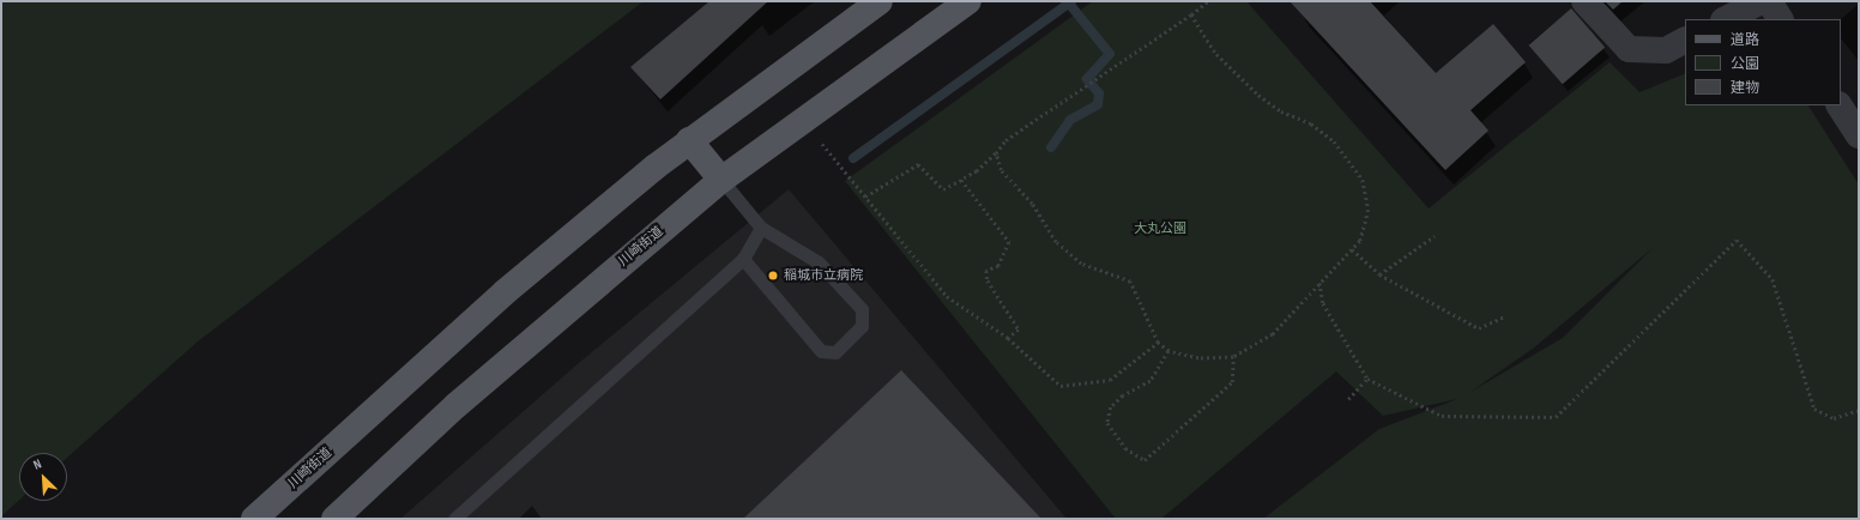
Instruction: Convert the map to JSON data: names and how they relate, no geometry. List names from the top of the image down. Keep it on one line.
{"streets":{"main road":["川崎街道"]},"parks":["大丸公園"],"places":["稲城市立病院"],"legend":["道路","公園","建物"],"north":"top left"}
